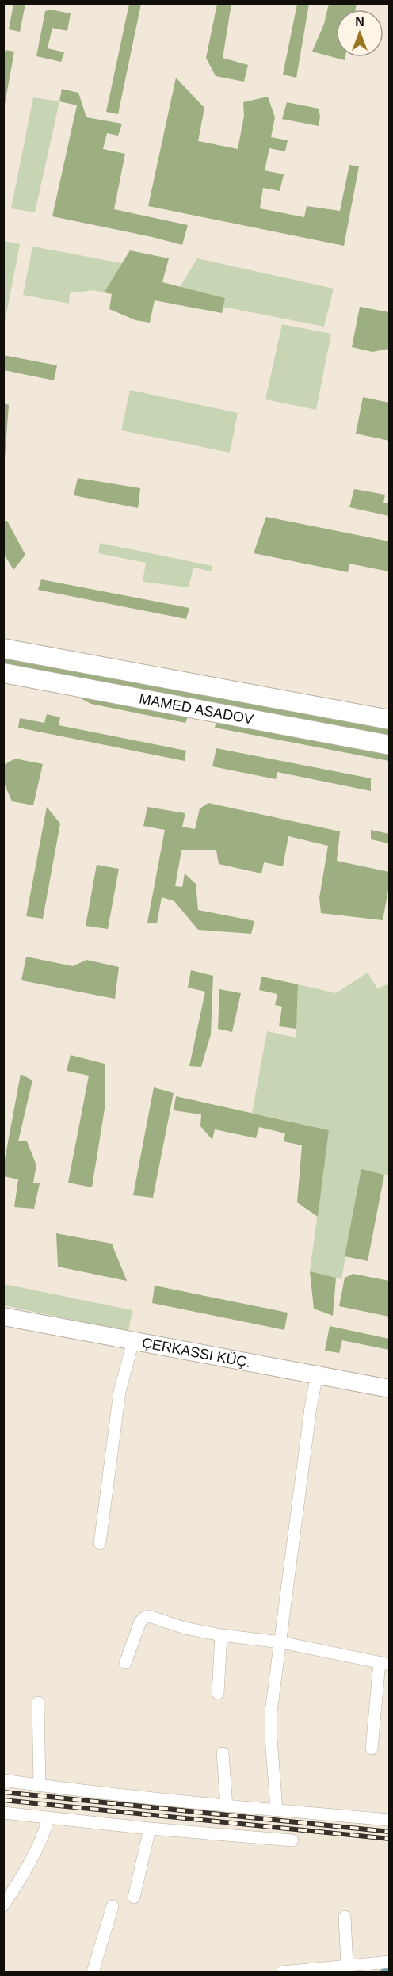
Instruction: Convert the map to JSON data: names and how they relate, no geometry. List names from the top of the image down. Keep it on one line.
{"streets":{"main road":["MAMED ASADOV"]},"north":"top"}
